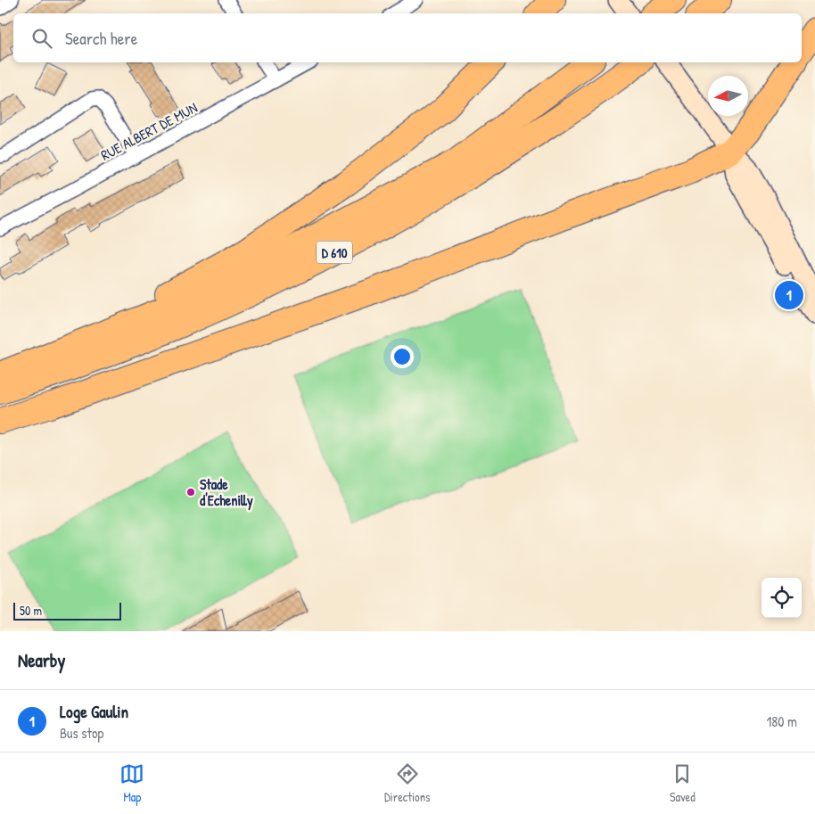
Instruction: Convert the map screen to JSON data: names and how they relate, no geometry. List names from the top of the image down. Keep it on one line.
{"streets":{"highway":["D 610"],"street":["RUE ALBERT DE MUN"]},"places":["Stade d'Echenilly"],"scale_bar":"50 m","north":"left","page":{"search":"Search here","pins":"1","scale":"50 m","heading":"Nearby","list":[{"mark":"1","name":"Loge Gaulin","note":"Bus stop","value":"180 m"}],"nav":["Map","Directions","Saved"]}}
